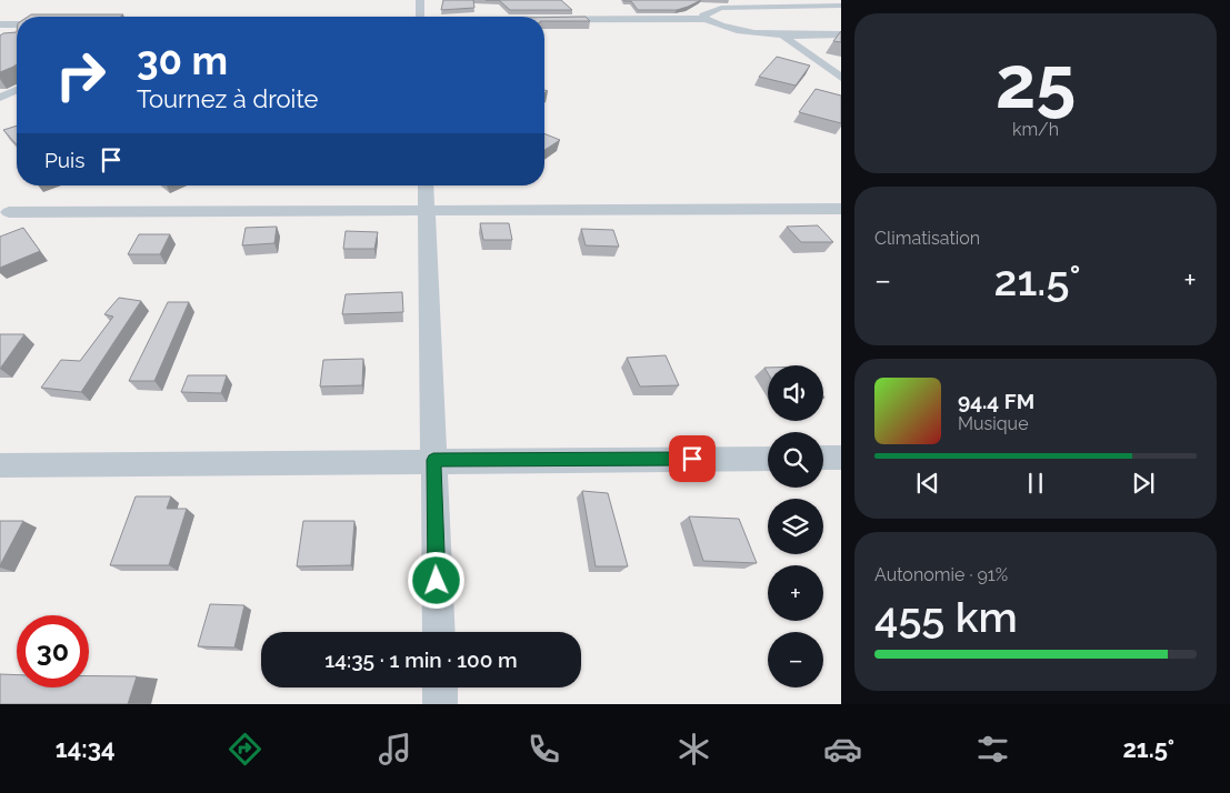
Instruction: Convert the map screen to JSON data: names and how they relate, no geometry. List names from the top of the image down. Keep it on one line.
{"page":{"tile":[["25","km/h"],"Climatisation",["Autonomie · 91%","455 km"]],"turn":["30 m","Tournez à droite"],"then":"Puis","heat":["−","21.5°","+"],"map_buttons":["+","−"],"song":["94.4 FM","Musique"],"limit":"30","trip":"14:35 · 1 min · 100 m","tabs":["14:34","21.5°"]}}
